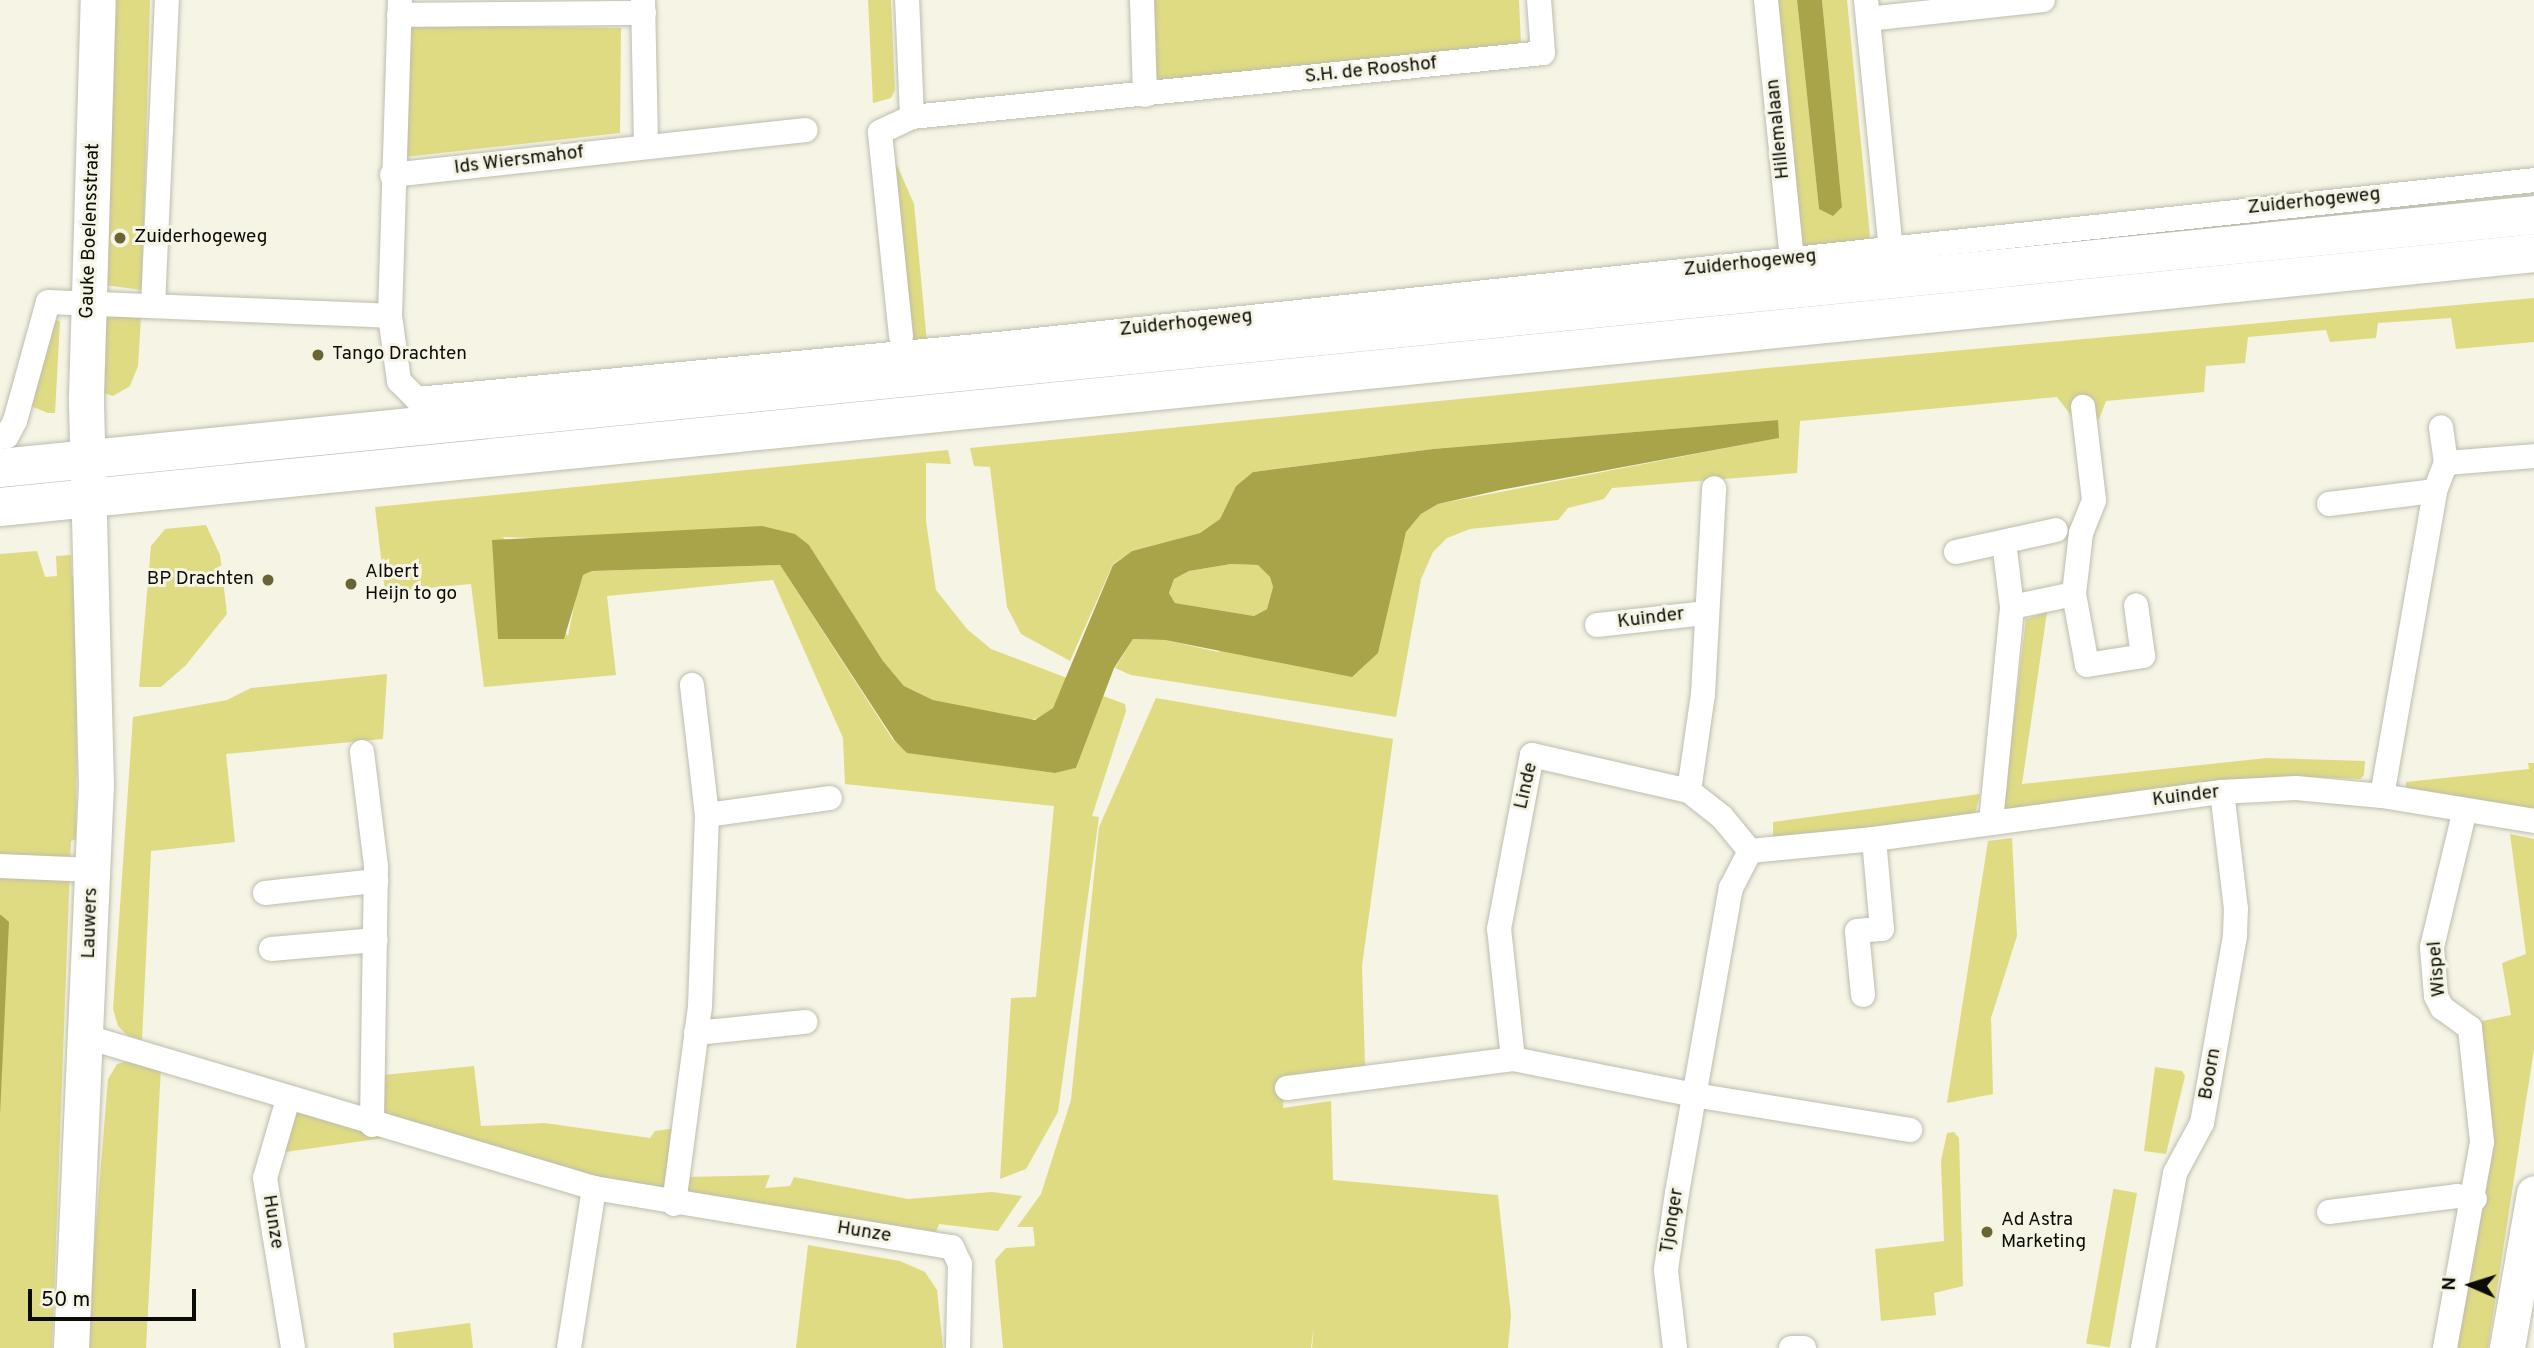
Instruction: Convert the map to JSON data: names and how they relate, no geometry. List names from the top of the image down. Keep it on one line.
{"streets":{"main road":["Zuiderhogeweg"],"street":["S.H. de Rooshof","Hillemalaan","Ids Wiersmahof","Gauke Boelensstraat","Kuinder","Linde","Lauwers","Wispel","Boorn","Tjonger","Hunze"]},"crossings":[["Hillemalaan","Zuiderhogeweg"],["Zuiderhogeweg","Gauke Boelensstraat"],["Zuiderhogeweg","Lauwers"],["Gauke Boelensstraat","Lauwers"],["Kuinder","Linde"],["Kuinder","Wispel"],["Kuinder","Boorn"],["Kuinder","Tjonger"],["Linde","Tjonger"],["Lauwers","Hunze"]],"places":["Zuiderhogeweg","Tango Drachten","BP Drachten","Albert Heijn to go","Ad Astra Marketing"],"scale_bar":"50 m","north":"left"}
